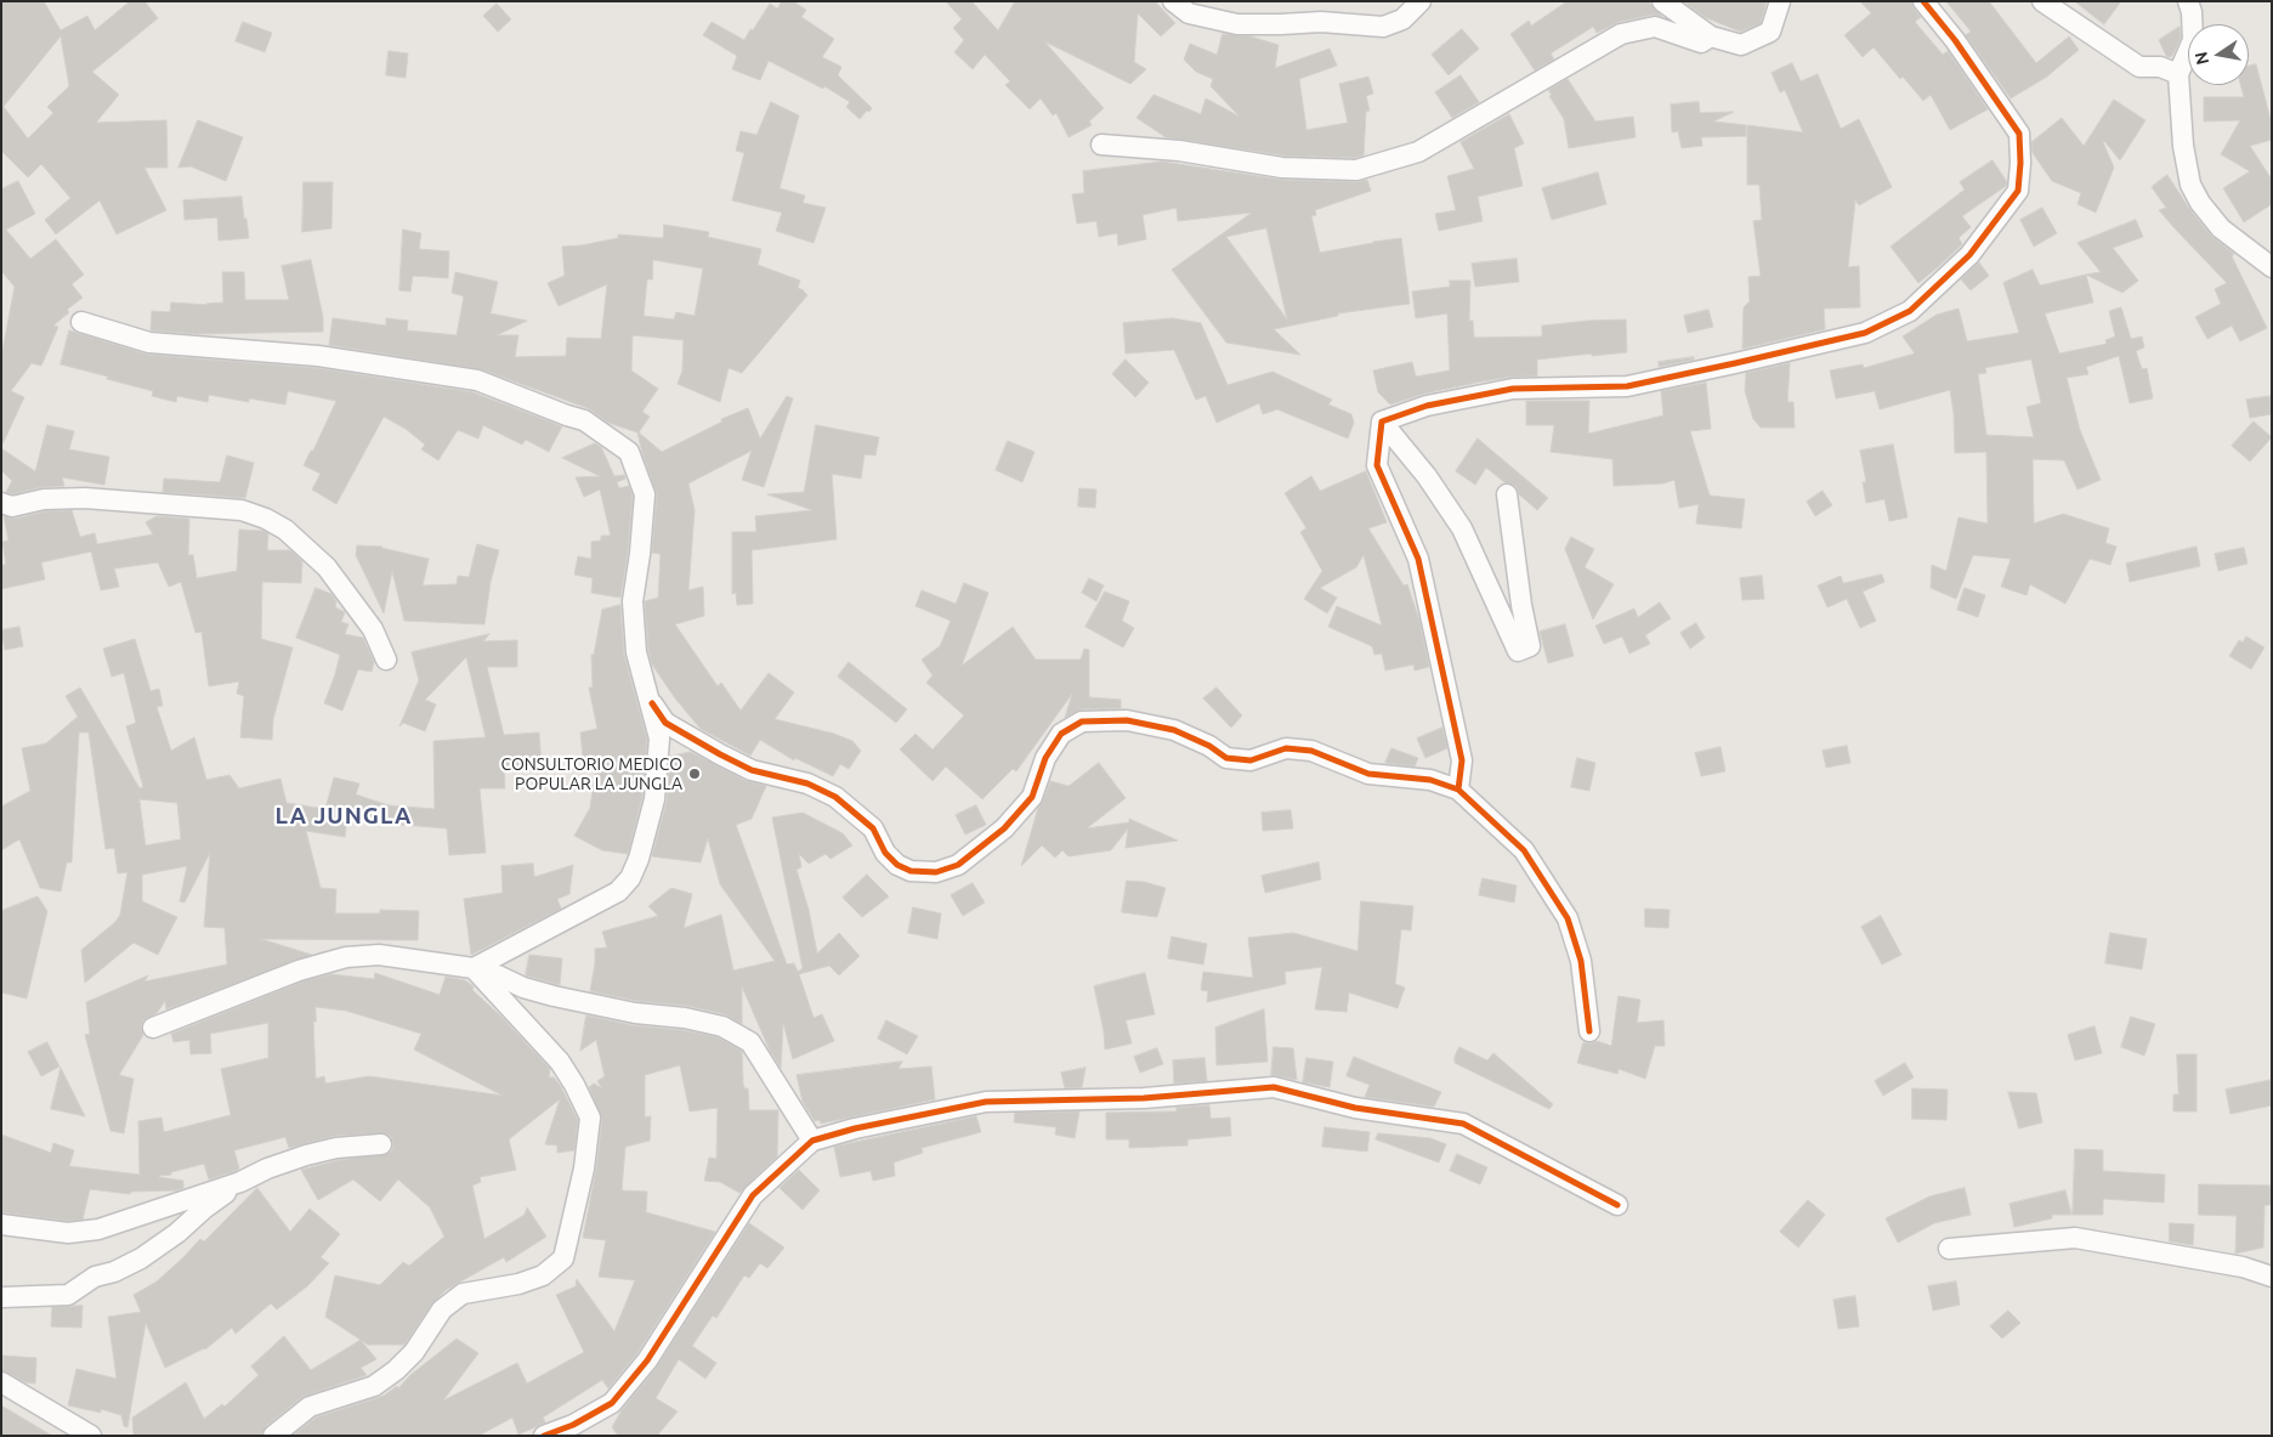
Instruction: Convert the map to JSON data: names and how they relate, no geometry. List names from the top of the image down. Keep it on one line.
{"districts":["LA JUNGLA"],"places":["CONSULTORIO MEDICO POPULAR LA JUNGLA"],"north":"left"}
